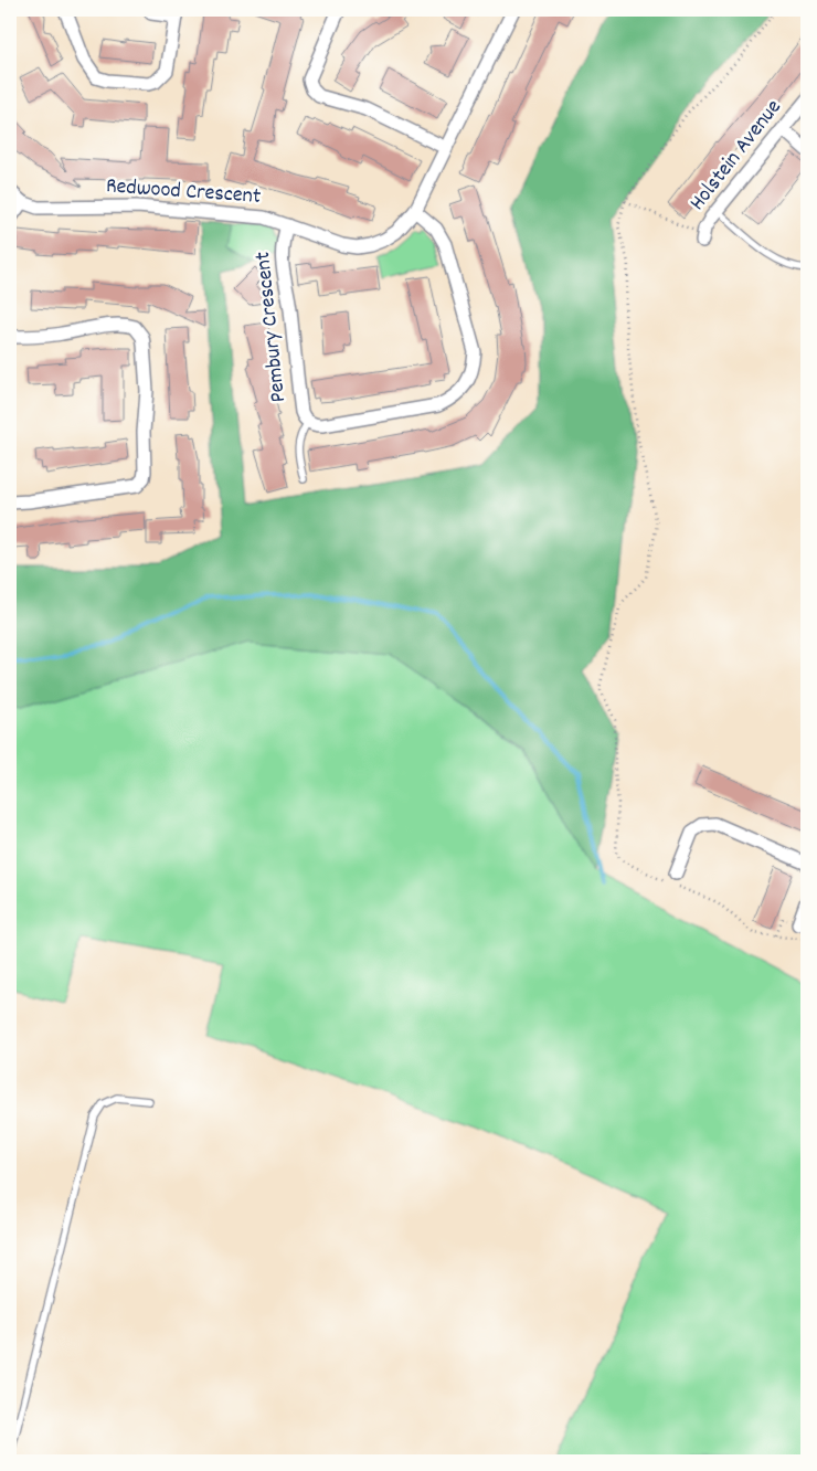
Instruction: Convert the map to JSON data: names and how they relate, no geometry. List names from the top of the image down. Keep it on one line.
{"streets":{"street":["Holstein Avenue","Redwood Crescent","Pembury Crescent"]},"crossings":[["Redwood Crescent","Pembury Crescent"]]}
